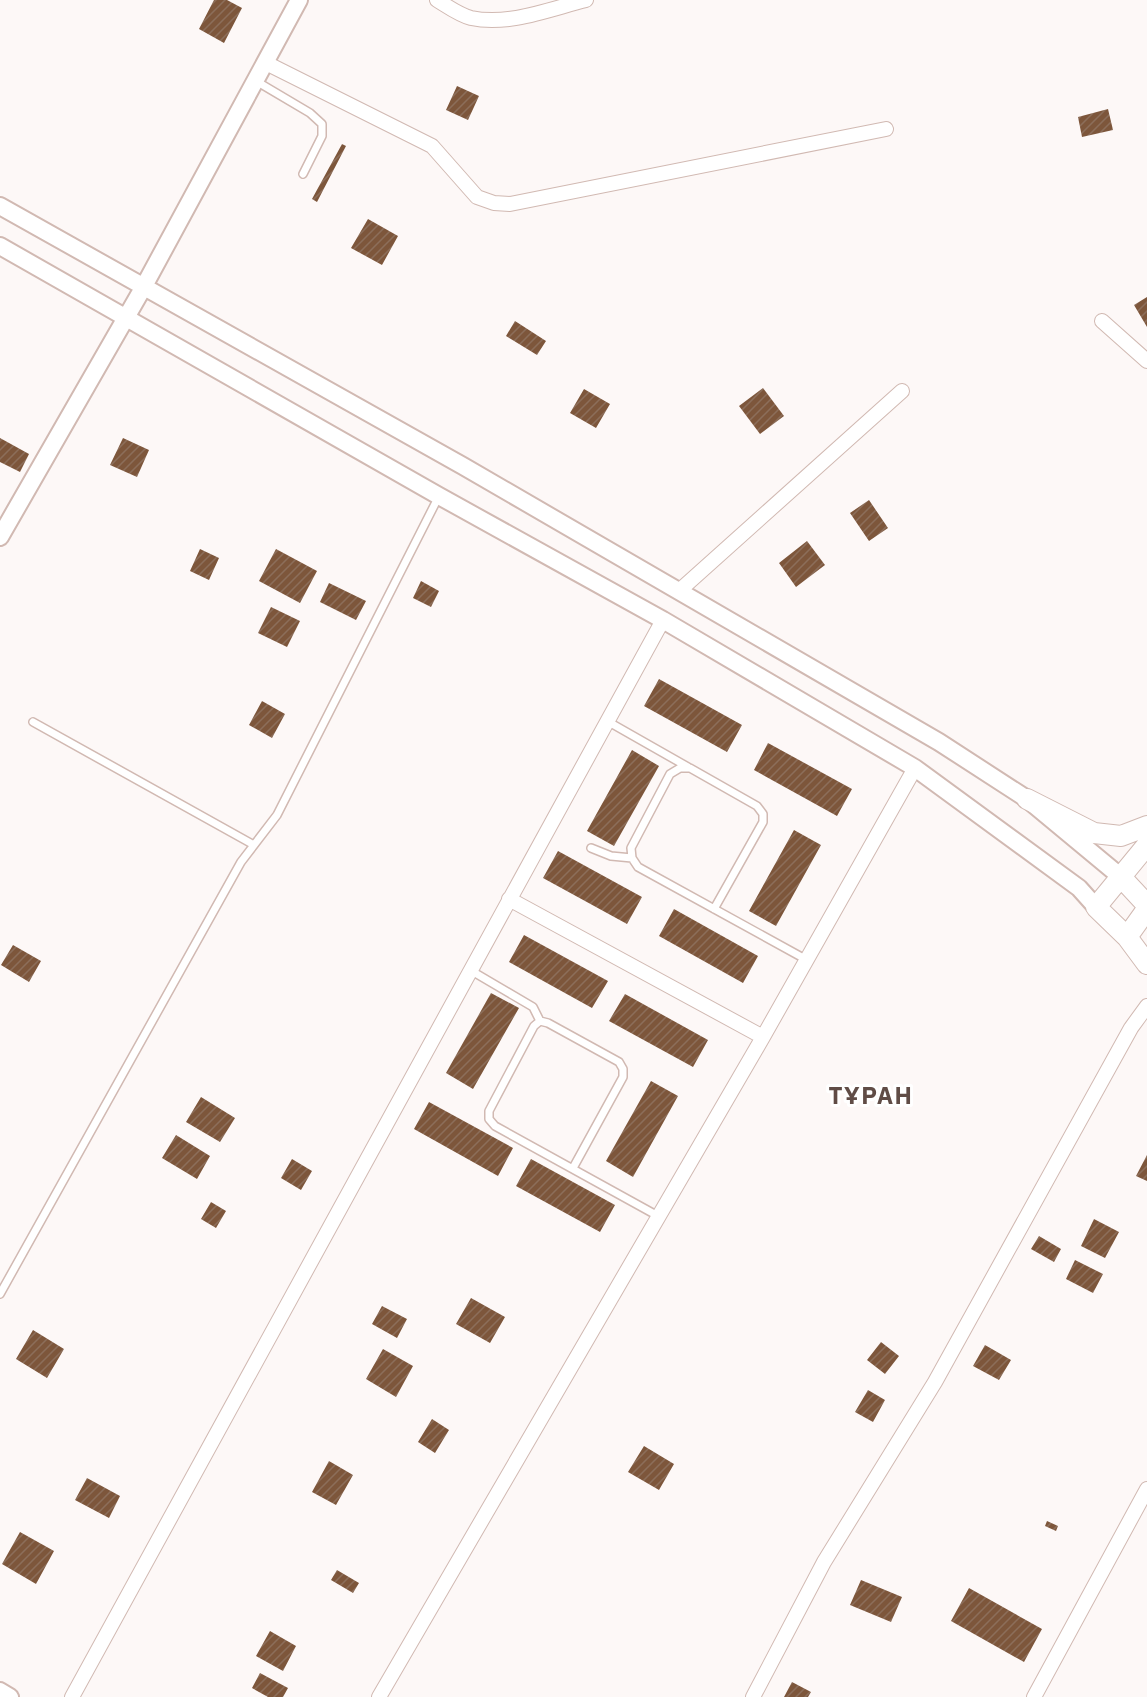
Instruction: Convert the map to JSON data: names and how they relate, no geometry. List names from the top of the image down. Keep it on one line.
{"districts":["ТҰРАН"]}
